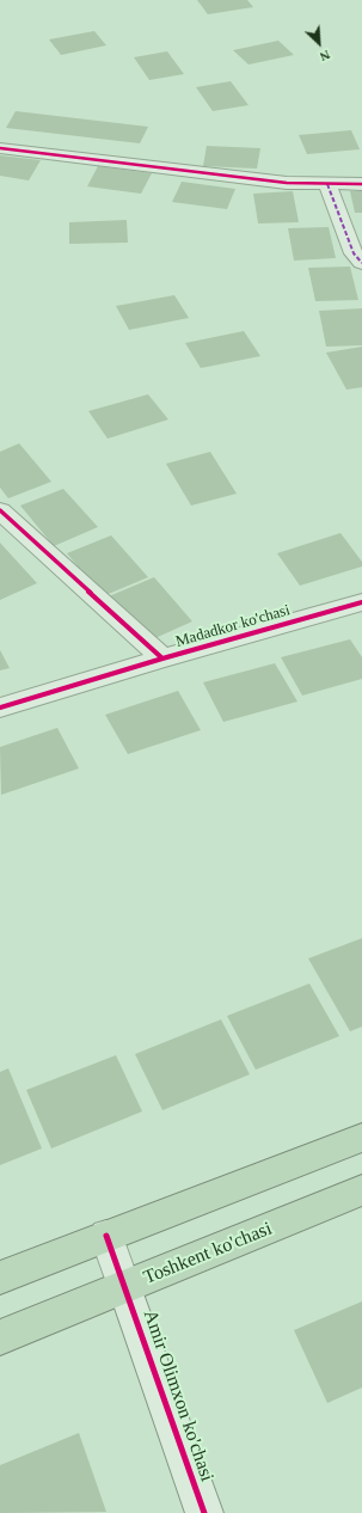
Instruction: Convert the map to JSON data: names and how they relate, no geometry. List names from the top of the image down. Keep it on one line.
{"streets":{"highway":["Toshkent ko'chasi"],"street":["Madadkor ko'chasi","Amir Olimxon ko'chasi"]},"crossings":[["Toshkent ko'chasi","Amir Olimxon ko'chasi"]],"north":"bottom right"}
